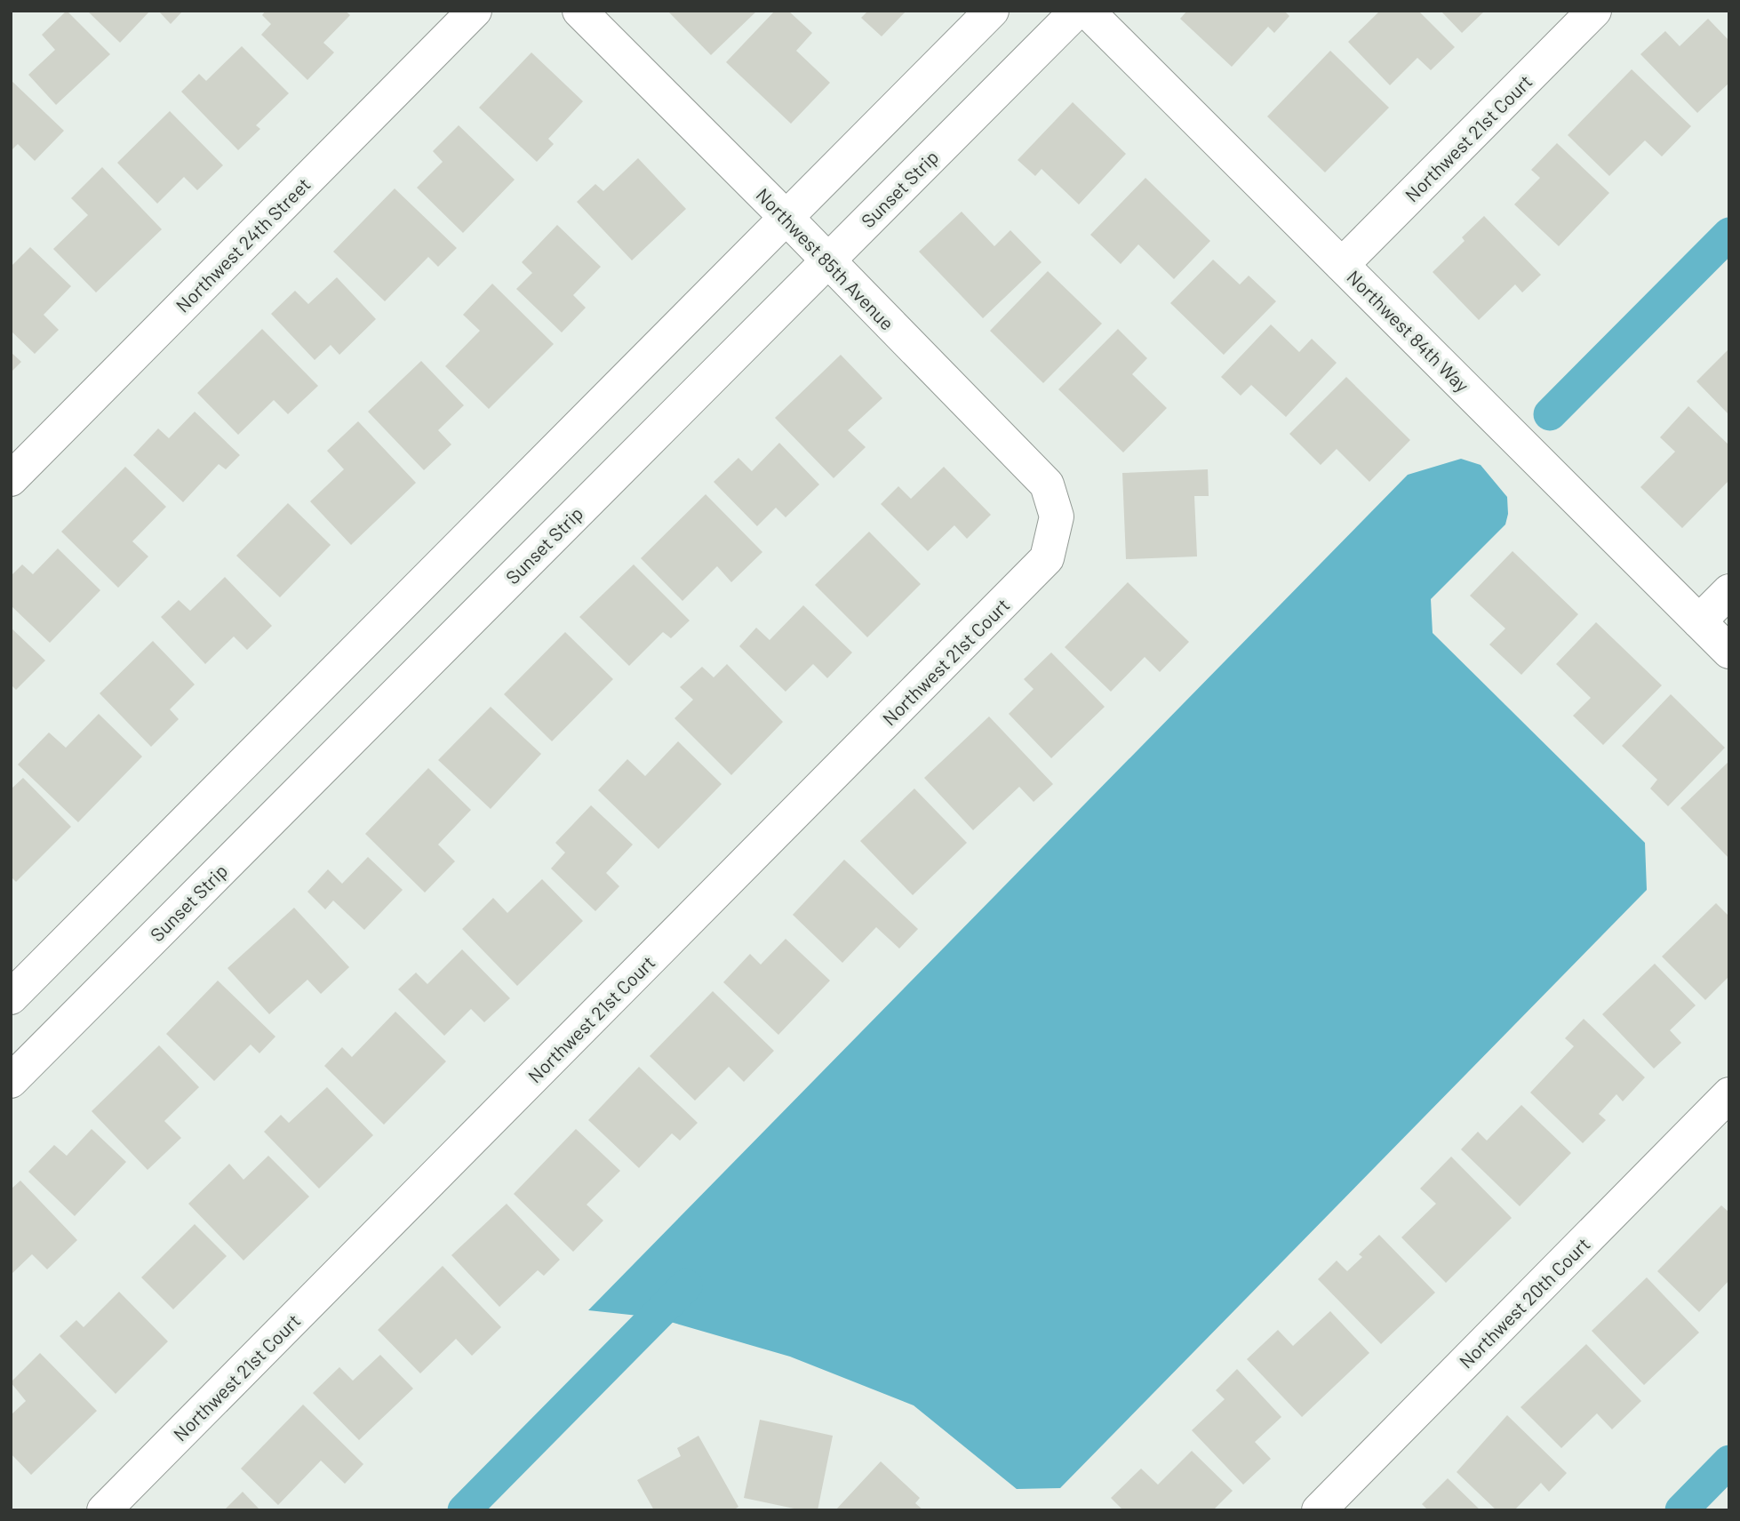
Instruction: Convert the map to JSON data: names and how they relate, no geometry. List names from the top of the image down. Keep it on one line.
{"streets":{"street":["Northwest 21st Court","Sunset Strip","Northwest 24th Street","Northwest 85th Avenue","Northwest 84th Way","Northwest 20th Court"]},"crossings":[["Northwest 21st Court","Northwest 85th Avenue"],["Northwest 21st Court","Northwest 84th Way"],["Sunset Strip","Northwest 85th Avenue"]]}
